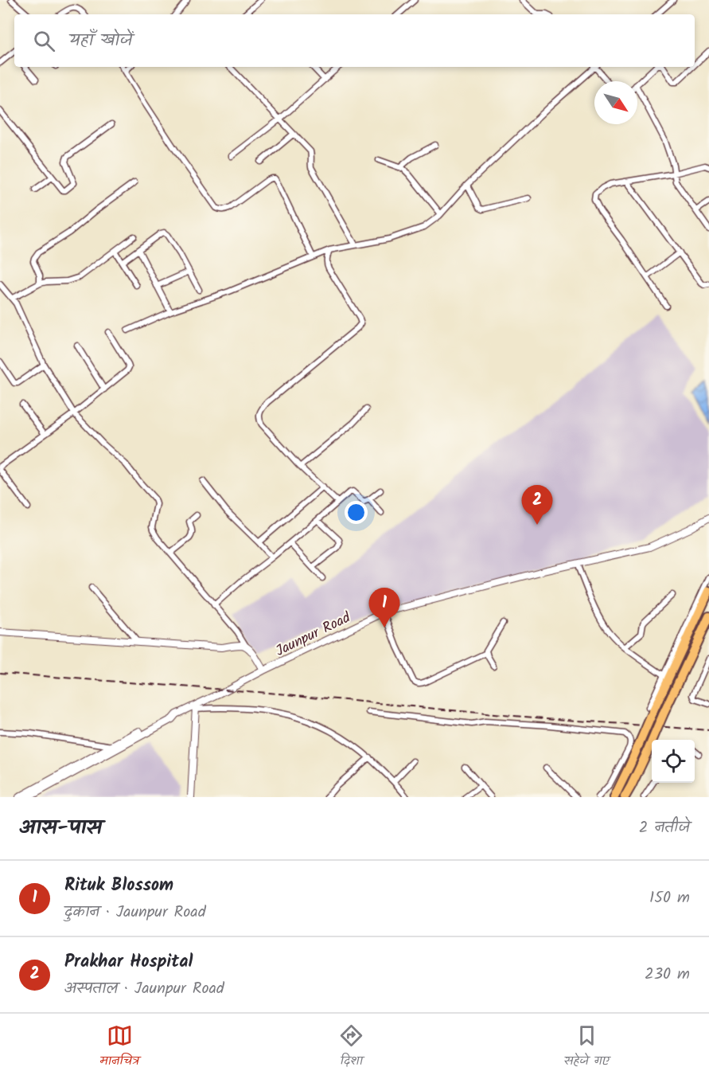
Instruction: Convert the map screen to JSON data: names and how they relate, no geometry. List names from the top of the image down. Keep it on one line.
{"streets":{"street":["Jaunpur Road"]},"north":"bottom right","page":{"search":"यहाँ खोजें","pins":["2","1"],"heading":["आस-पास","2 नतीजे"],"list":[{"mark":"1","name":"Rituk Blossom","note":"दुकान · Jaunpur Road","value":"150 m"},{"mark":"2","name":"Prakhar Hospital","note":"अस्पताल · Jaunpur Road","value":"230 m"}],"nav":["मानचित्र","दिशा","सहेजे गए"]}}
